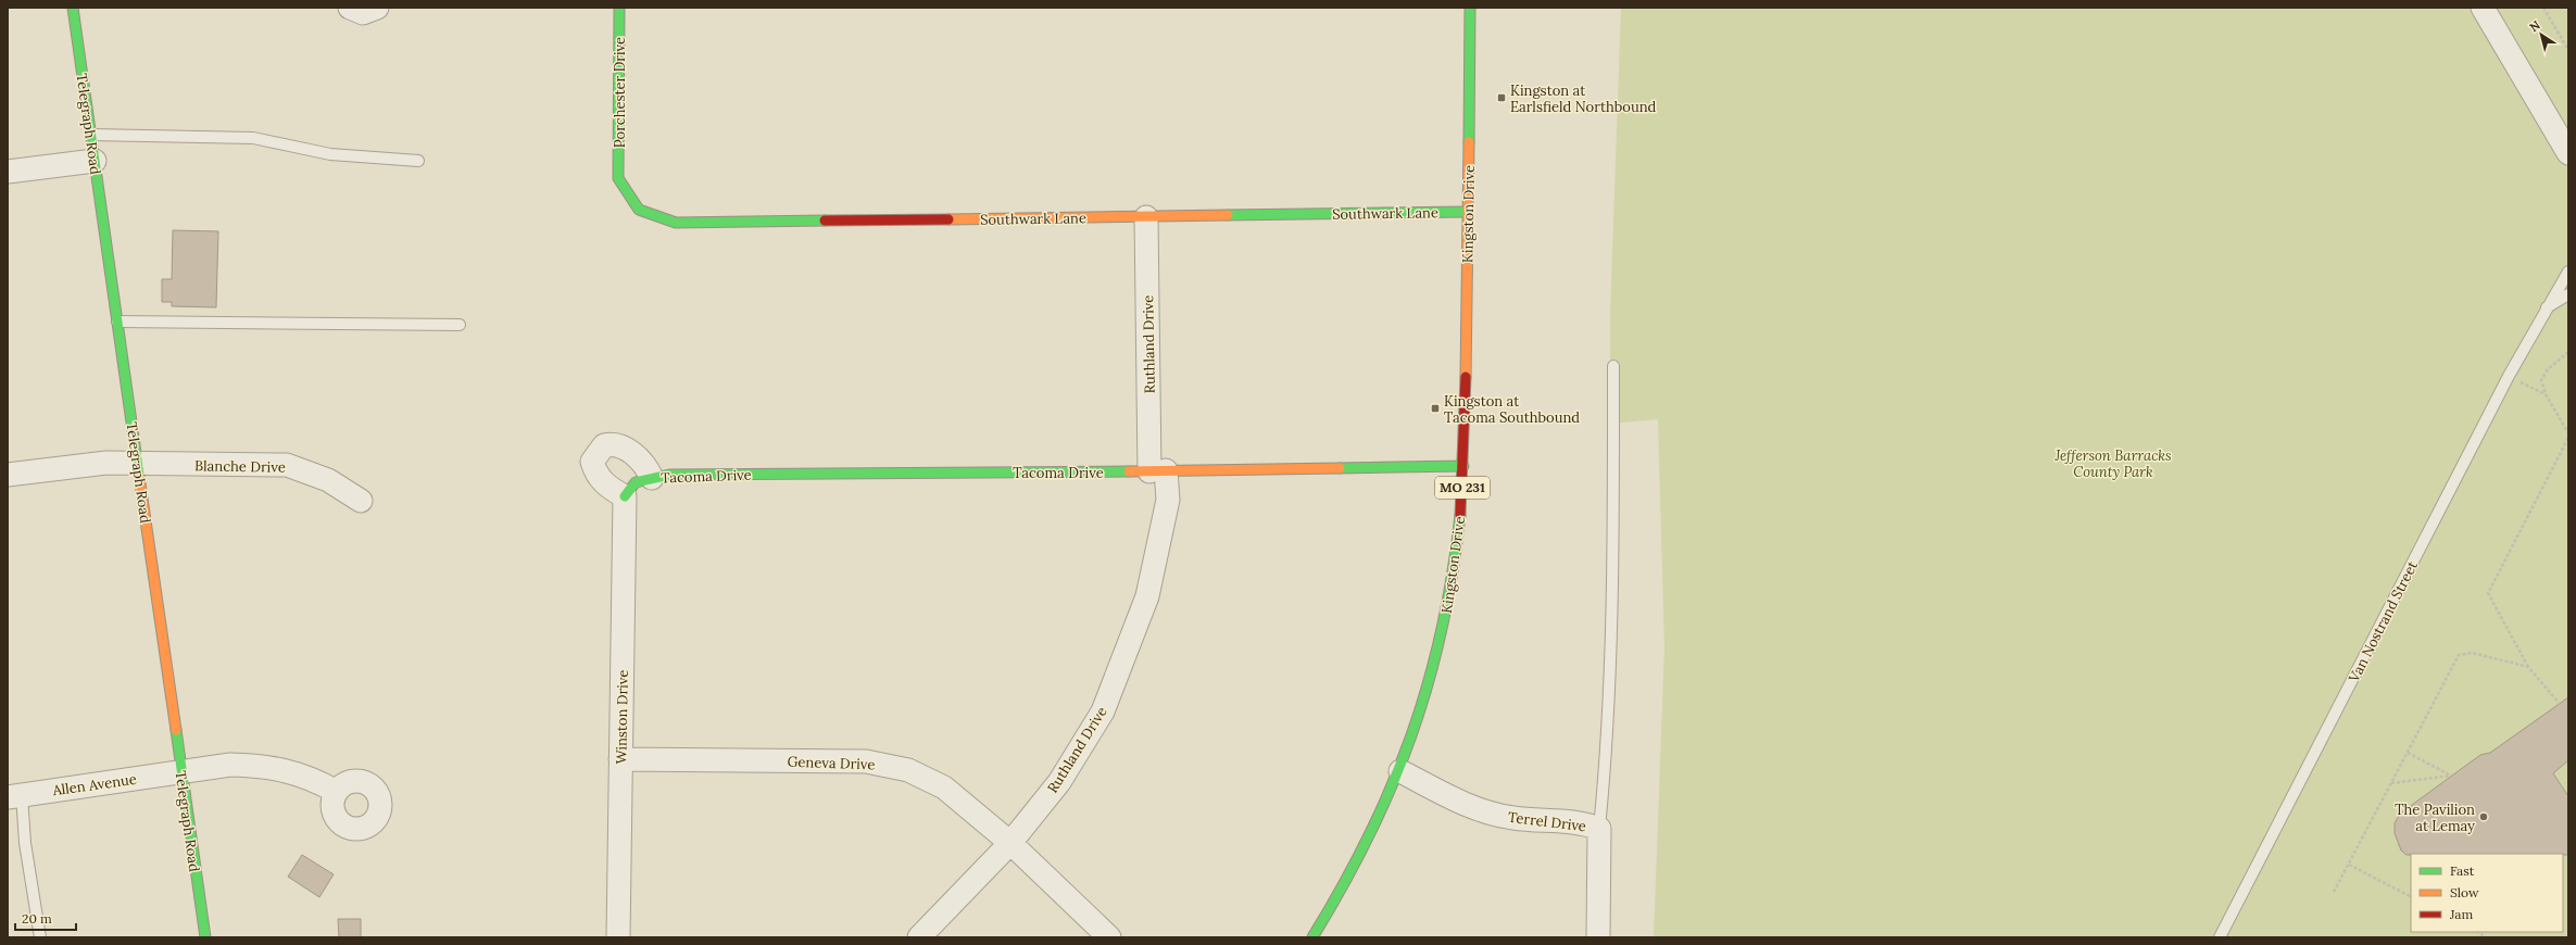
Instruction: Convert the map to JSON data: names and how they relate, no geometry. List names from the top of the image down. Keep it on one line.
{"streets":{"main road":["Porchester Drive","Telegraph Road","Southwark Lane","Kingston Drive","Tacoma Drive","MO 231"],"street":["Ruthland Drive","Blanche Drive","Winston Drive","Geneva Drive","Allen Avenue","Terrel Drive"],"lane":["Van Nostrand Street"]},"crossings":[["Porchester Drive","Southwark Lane"],["Telegraph Road","Blanche Drive"],["Telegraph Road","Allen Avenue"],["Southwark Lane","Kingston Drive"],["Southwark Lane","Ruthland Drive"],["Kingston Drive","Tacoma Drive"],["Kingston Drive","Terrel Drive"],["Ruthland Drive","Tacoma Drive"],["Ruthland Drive","Geneva Drive"],["Tacoma Drive","Winston Drive"],["Winston Drive","Geneva Drive"]],"parks":["Jefferson Barracks County Park"],"places":{"transit":["Kingston at Earlsfield Northbound","Kingston at Tacoma Southbound"],"other":["The Pavilion at Lemay"]},"legend":["Fast","Slow","Jam"],"scale_bar":"20 m","north":"top left"}
